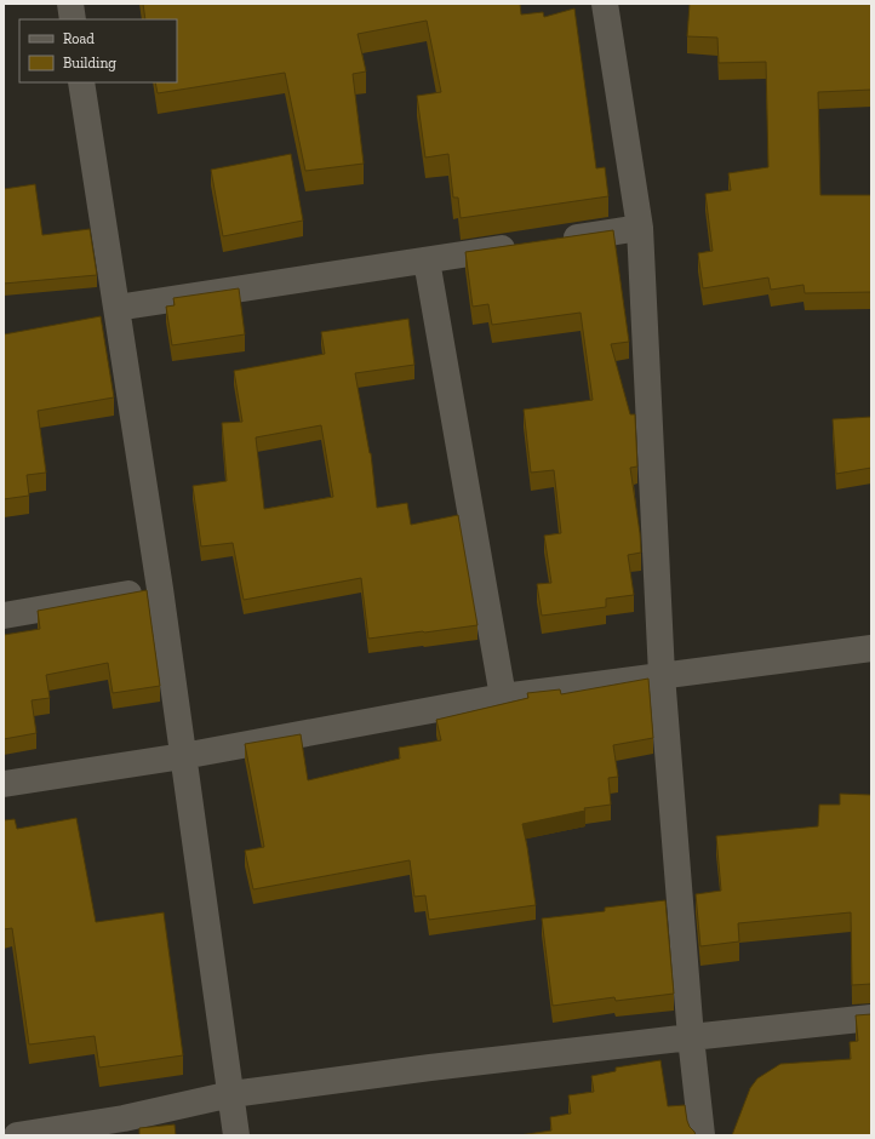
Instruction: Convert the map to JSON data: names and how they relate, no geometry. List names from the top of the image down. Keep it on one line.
{"legend":["Road","Building"]}
